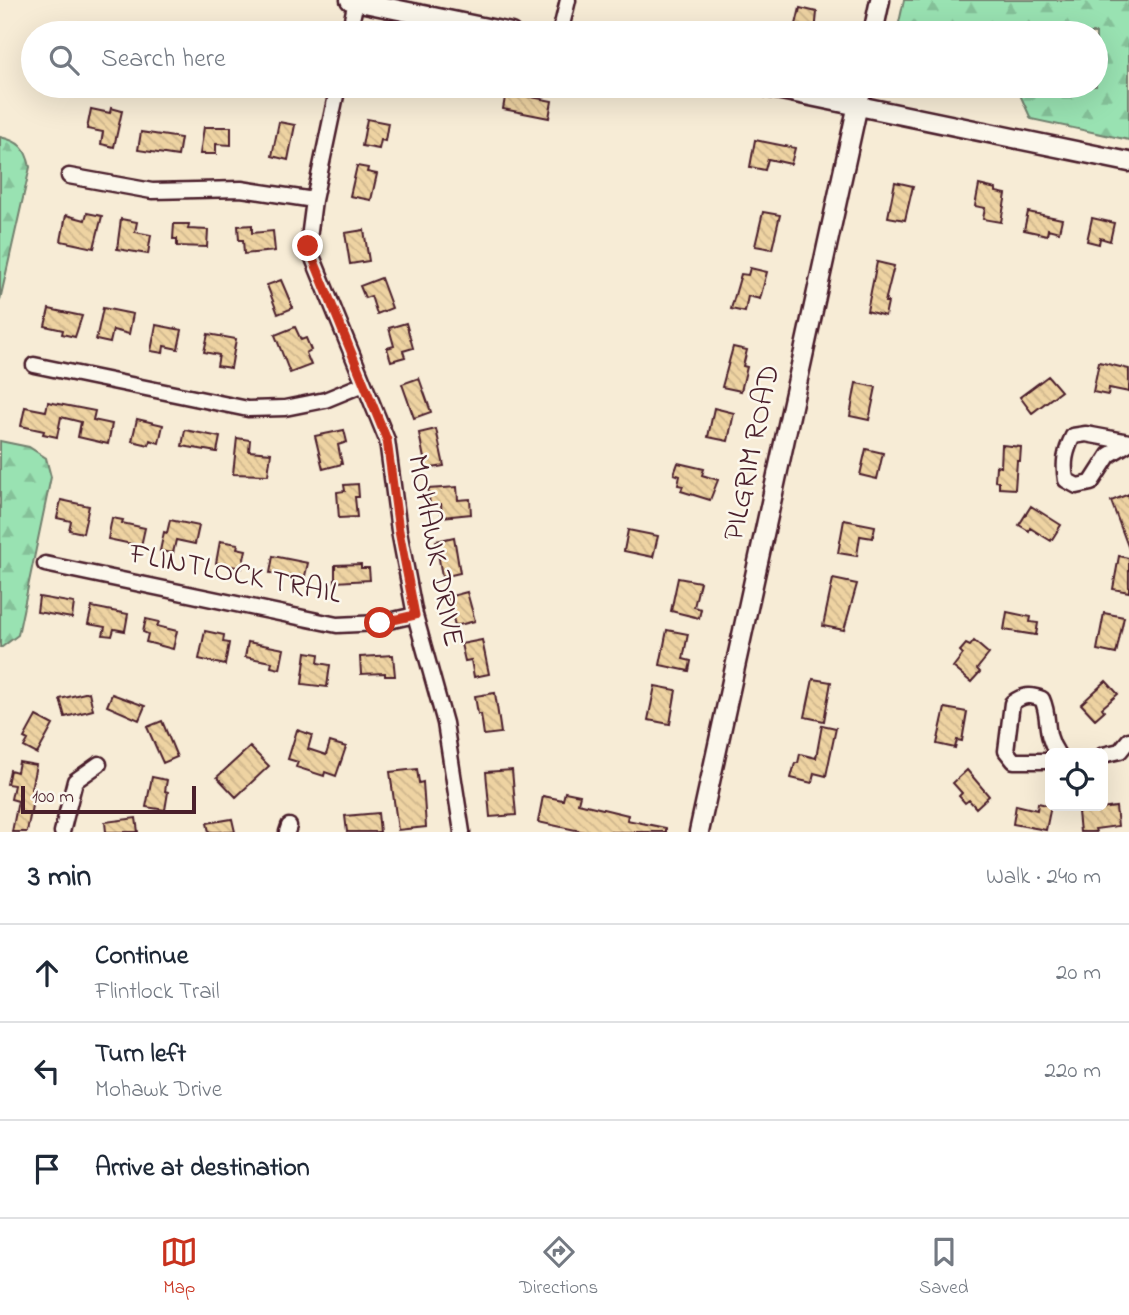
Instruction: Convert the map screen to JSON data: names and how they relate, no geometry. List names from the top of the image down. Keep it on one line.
{"streets":{"street":["PILGRIM ROAD","MOHAWK DRIVE","FLINTLOCK TRAIL"]},"crossings":[["MOHAWK DRIVE","FLINTLOCK TRAIL"]],"scale_bar":"100 m","page":{"search":"Search here","scale":"100 m","heading":["3 min","Walk · 240 m"],"list":[["Continue","Flintlock Trail","20 m"],["Turn left","Mohawk Drive","220 m"],"Arrive at destination"],"nav":["Map","Directions","Saved"]}}
